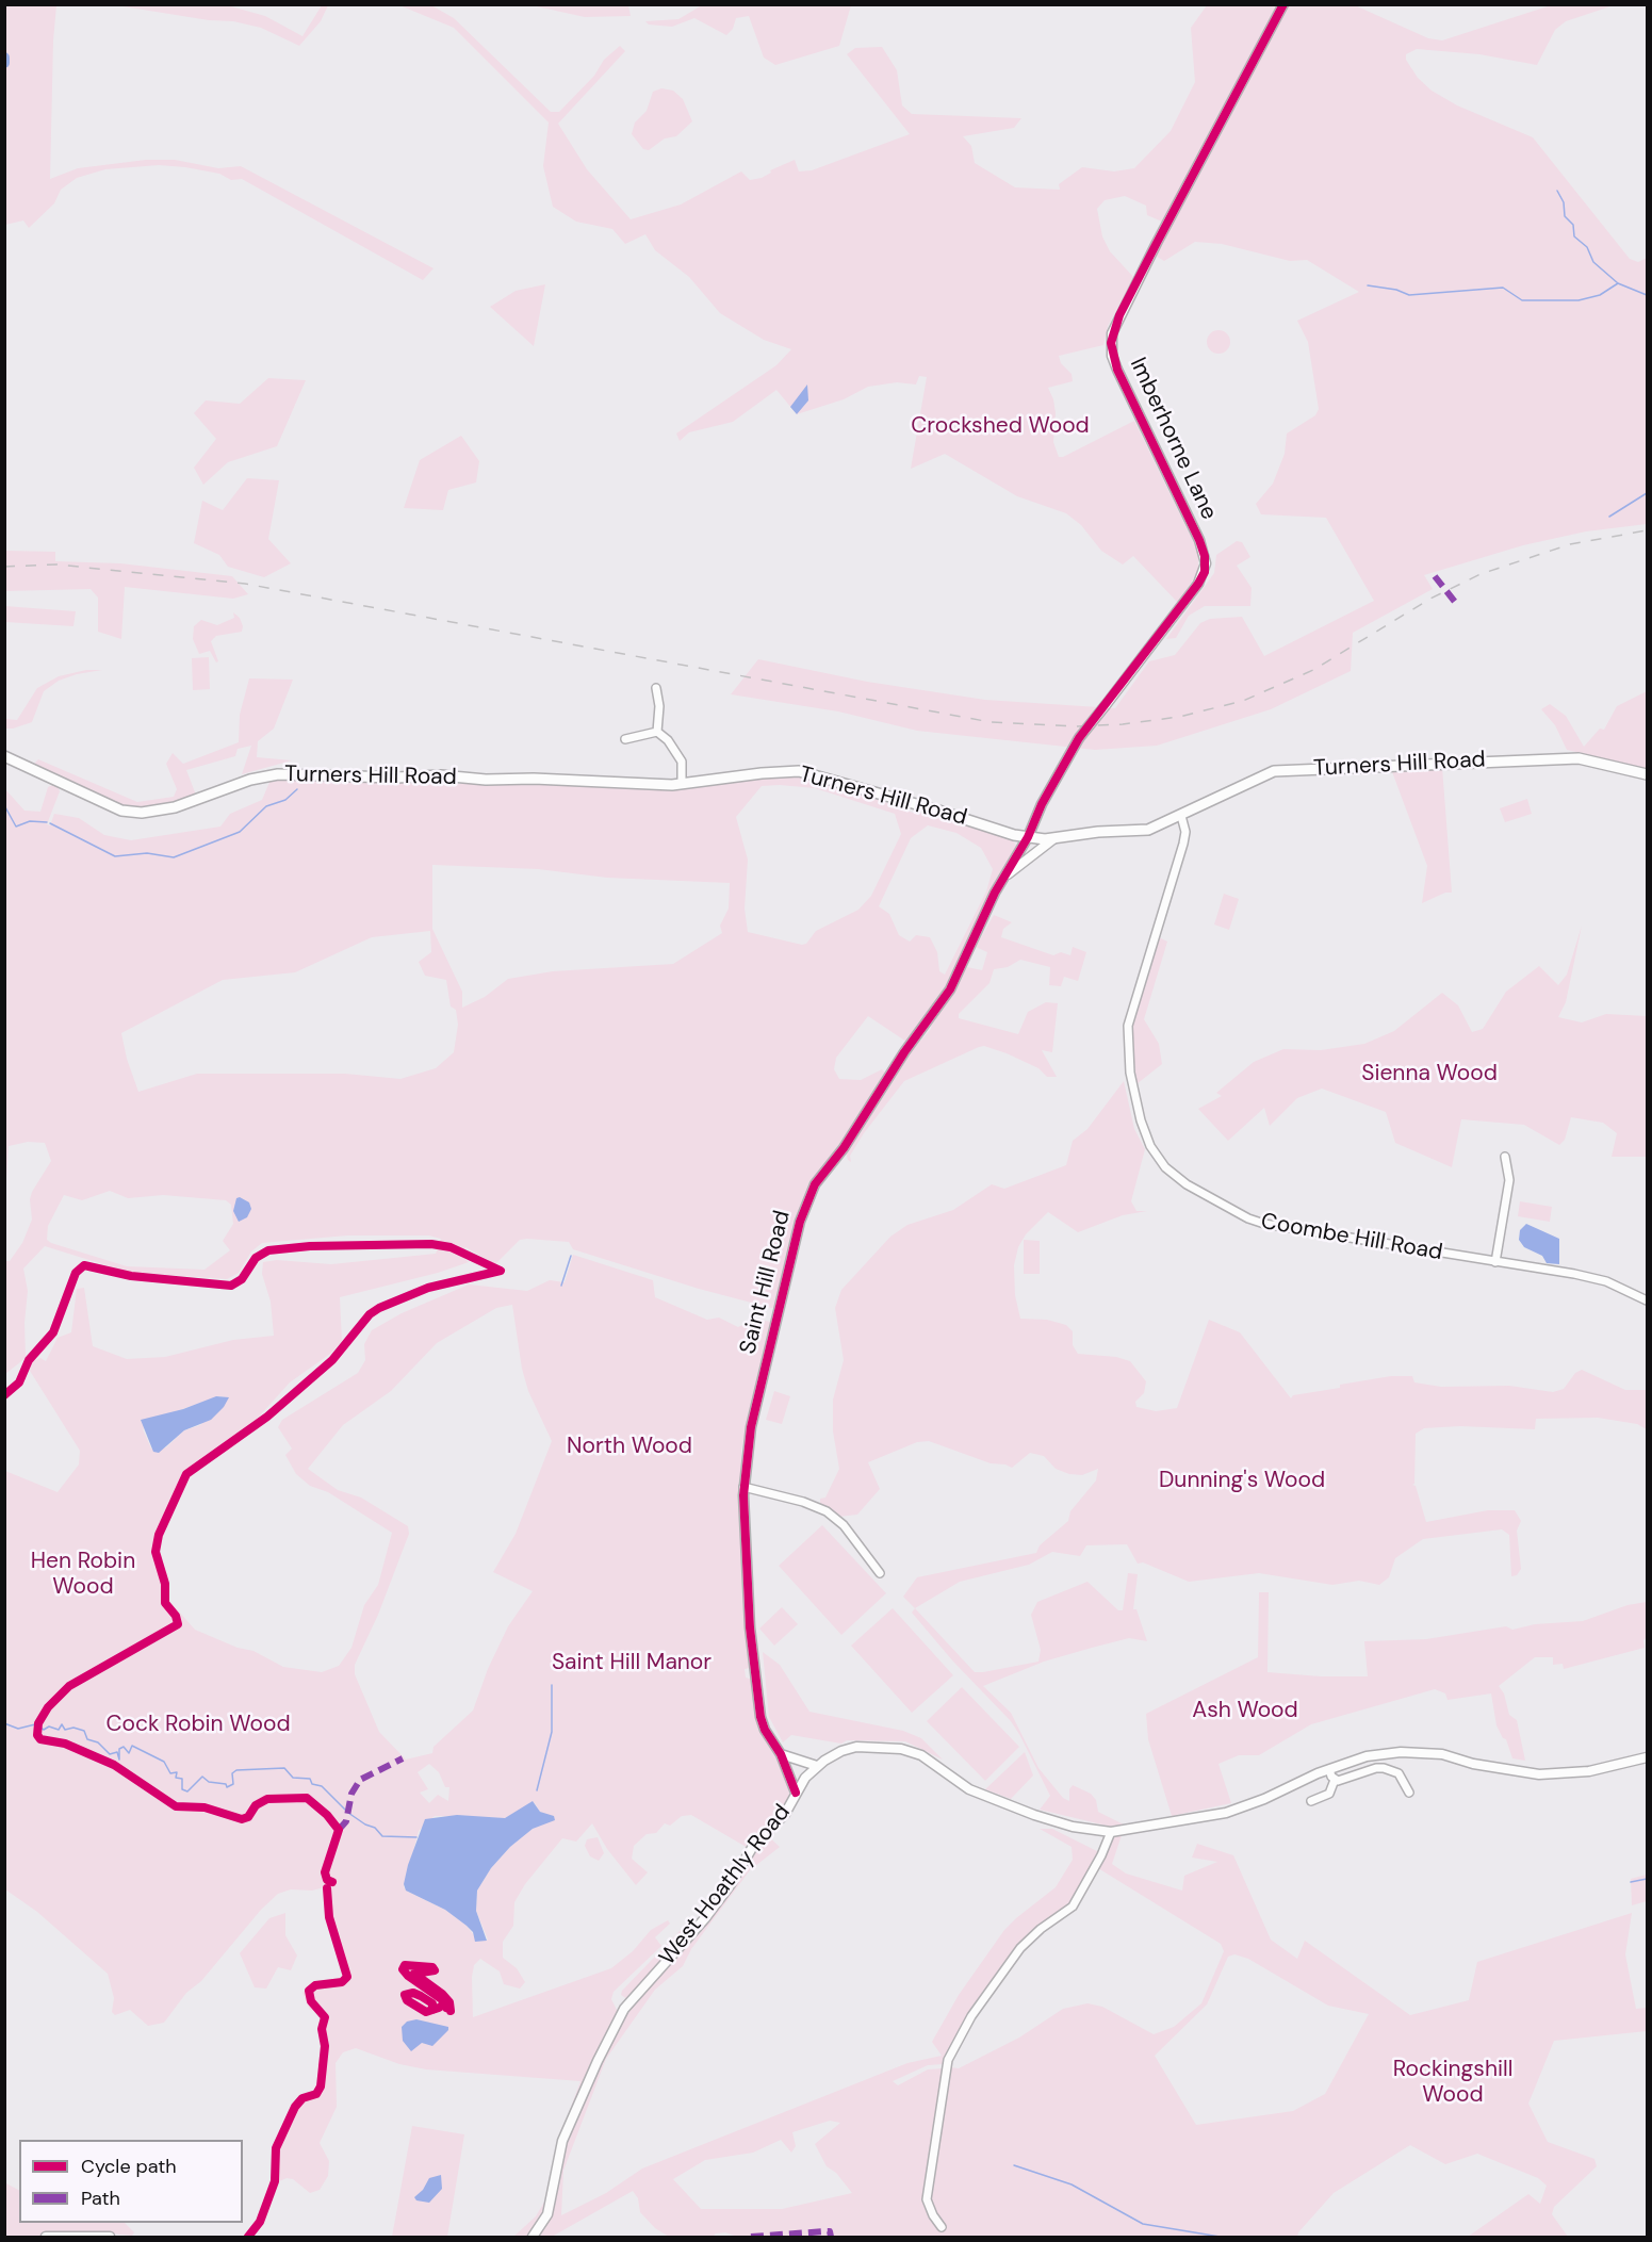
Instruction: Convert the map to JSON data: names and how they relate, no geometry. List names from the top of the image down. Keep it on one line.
{"streets":{"main road":["Turners Hill Road"],"street":["Imberhorne Lane","Coombe Hill Road","Saint Hill Road","West Hoathly Road"]},"crossings":[["Imberhorne Lane","Turners Hill Road"],["Imberhorne Lane","Saint Hill Road"],["Turners Hill Road","Coombe Hill Road"],["Turners Hill Road","Saint Hill Road"],["Saint Hill Road","West Hoathly Road"]],"parks":["Crockshed Wood","Sienna Wood","North Wood","Dunning's Wood","Hen Robin Wood","Saint Hill Manor","Ash Wood","Cock Robin Wood","Rockingshill Wood"],"legend":["Cycle path","Path"]}
